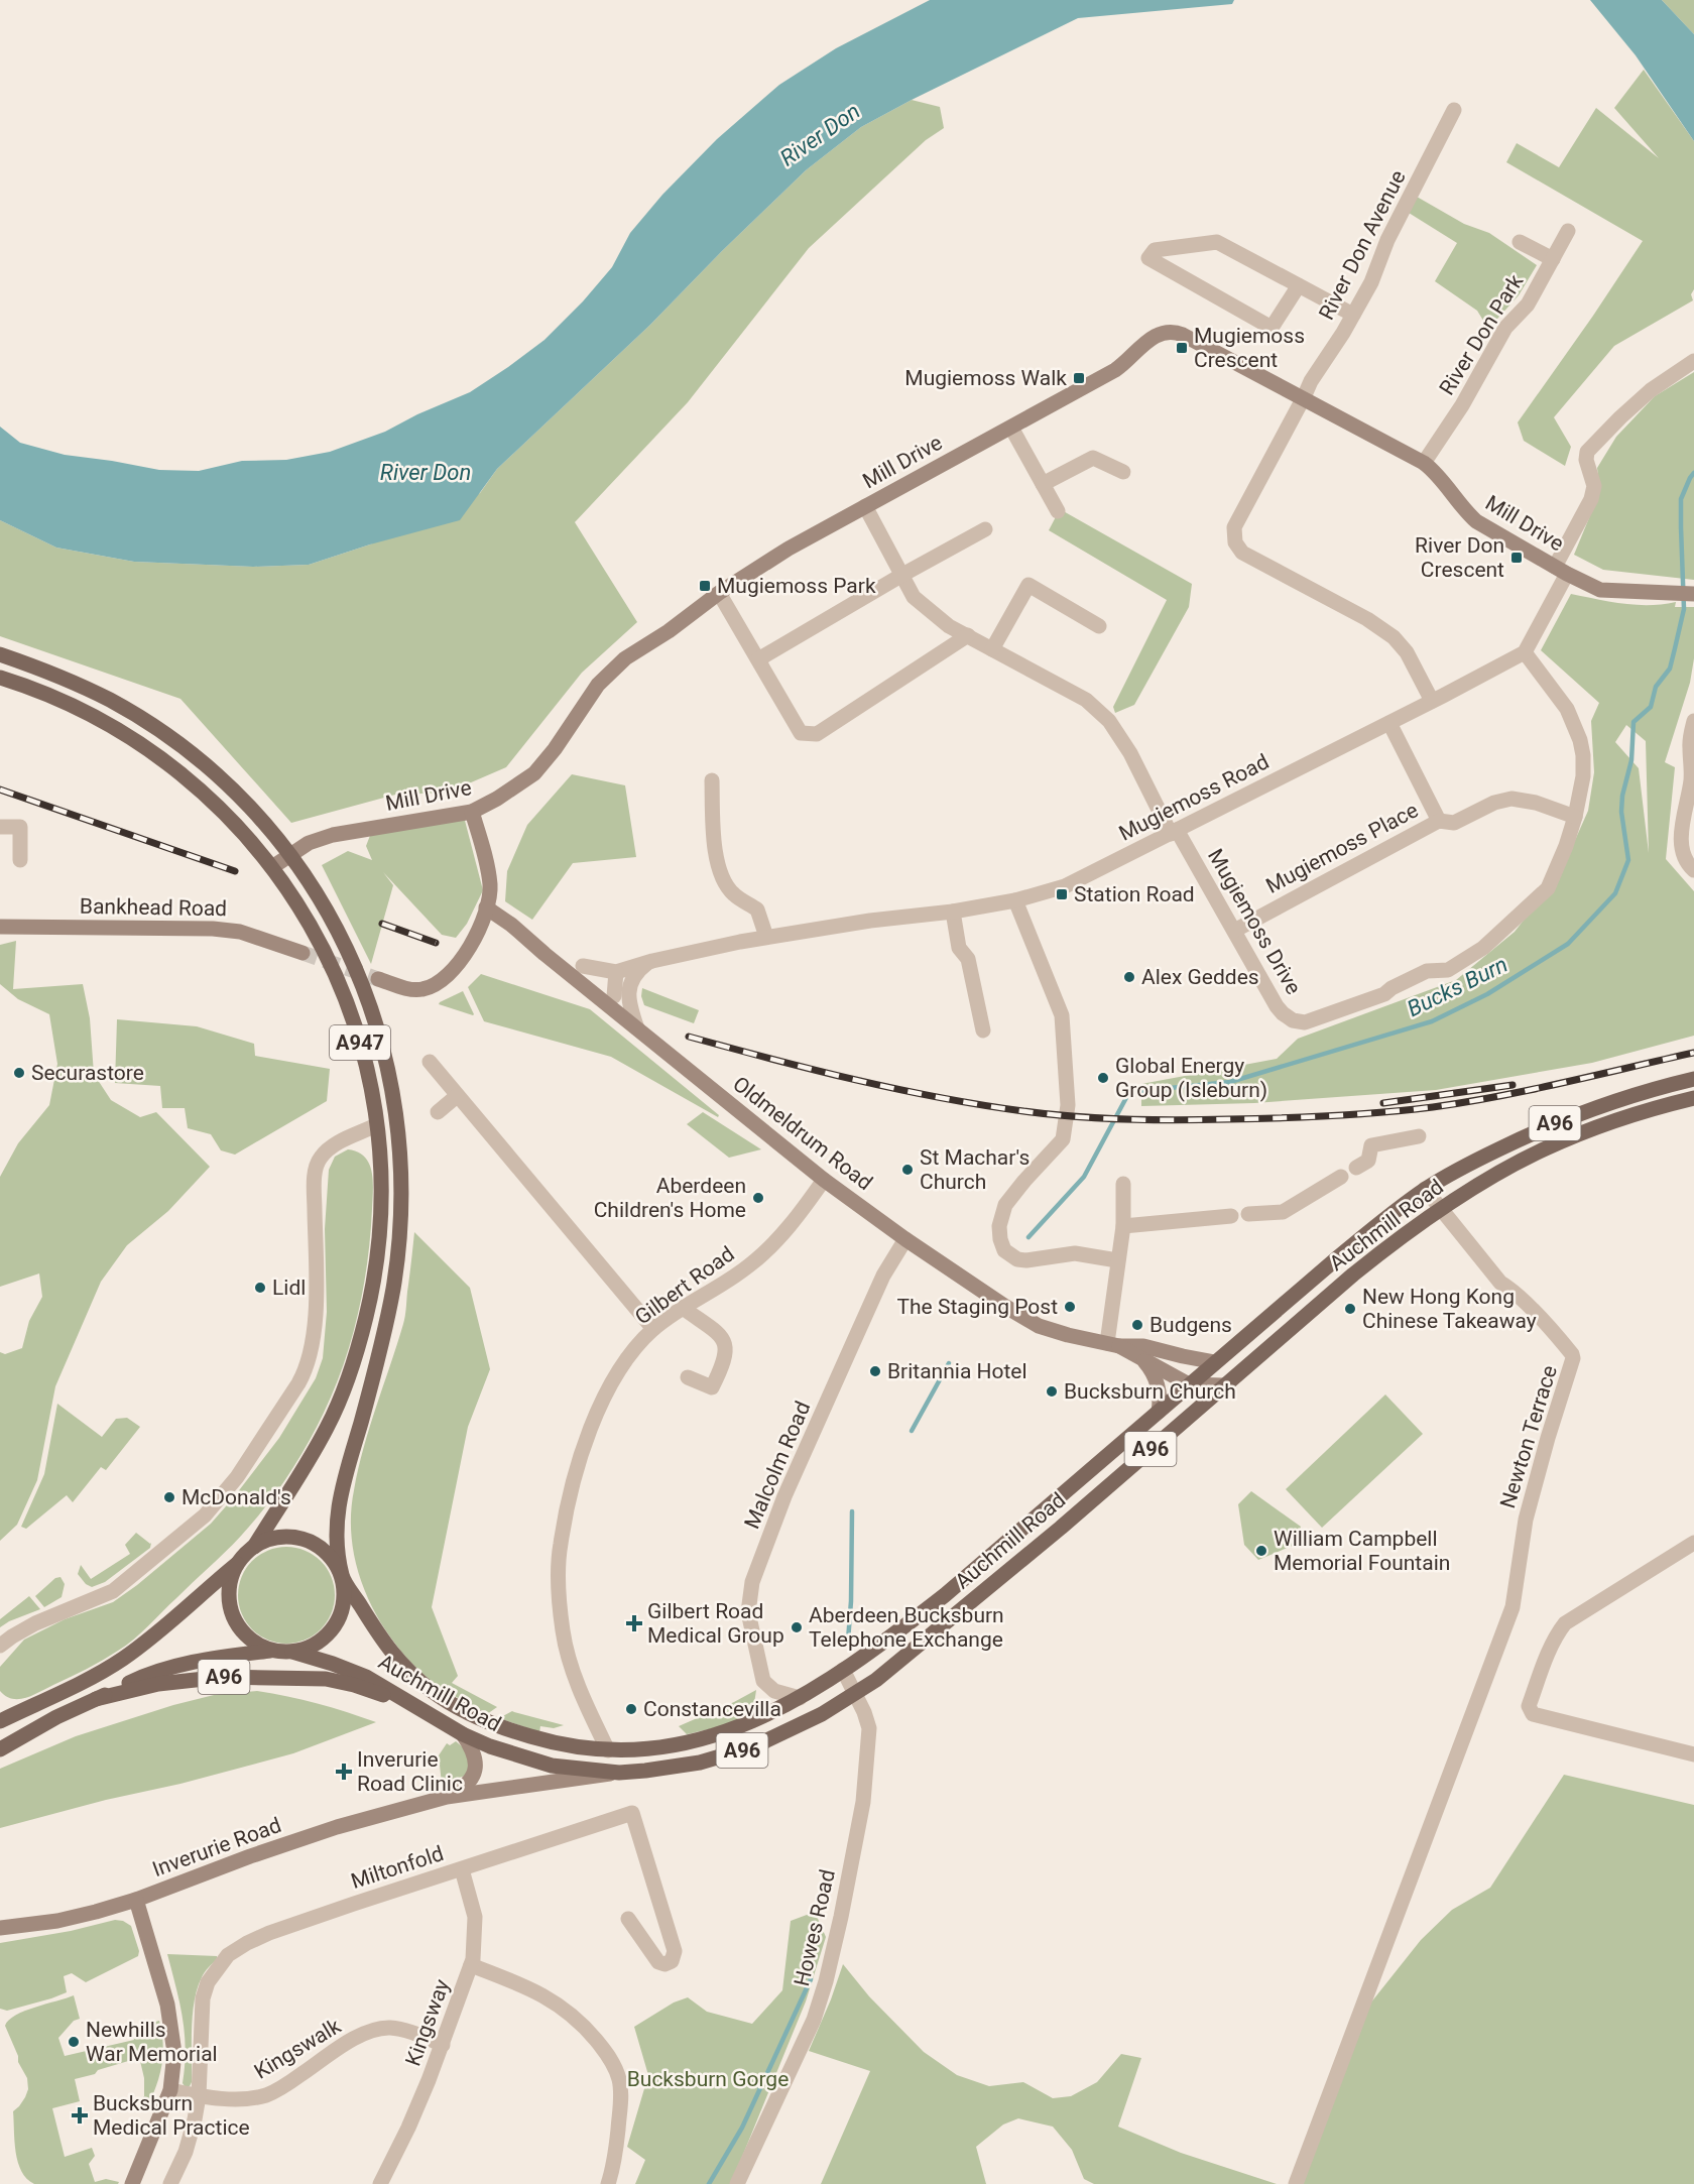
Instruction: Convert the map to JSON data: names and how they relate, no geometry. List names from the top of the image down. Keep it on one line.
{"streets":{"main road":["A947","A96","Auchmill Road"],"street":["River Don Avenue","River Don Park","Mill Drive","Mugiemoss Road","Mugiemoss Place","Bankhead Road","Mugiemoss Drive","Oldmeldrum Road","Gilbert Road","Newton Terrace","Malcolm Road","Inverurie Road","Miltonfold","Howes Road","Kingsway","Kingswalk"]},"crossings":[["River Don Avenue","Mill Drive"],["River Don Park","Mill Drive"],["Mill Drive","Mugiemoss Drive"],["Mill Drive","A947"],["Mugiemoss Road","Mugiemoss Place"],["Mugiemoss Road","Mugiemoss Drive"],["Mugiemoss Place","Mugiemoss Drive"],["A947","A96"],["A947","Auchmill Road"],["A96","Auchmill Road"],["Oldmeldrum Road","Auchmill Road"],["Oldmeldrum Road","Gilbert Road"],["Oldmeldrum Road","Malcolm Road"],["Auchmill Road","Gilbert Road"],["Auchmill Road","Newton Terrace"],["Auchmill Road","Malcolm Road"],["Auchmill Road","Inverurie Road"],["Auchmill Road","Howes Road"],["Miltonfold","Kingsway"],["Miltonfold","Kingswalk"],["Kingsway","Kingswalk"]],"water":["River Don","Bucks Burn"],"parks":["Bucksburn Gorge"],"places":{"transit":["Mugiemoss Crescent","Mugiemoss Walk","River Don Crescent","Mugiemoss Park","Station Road"],"other":["Alex Geddes","Securastore","Global Energy Group (Isleburn)","St Machar's Church","Aberdeen Children's Home","Lidl","The Staging Post","New Hong Kong Chinese Takeaway","Budgens","Britannia Hotel","Bucksburn Church","McDonald's","William Campbell Memorial Fountain","Aberdeen Bucksburn Telephone Exchange","Constancevilla","Newhills War Memorial"],"health":["Gilbert Road Medical Group","Inverurie Road Clinic","Bucksburn Medical Practice"]}}
